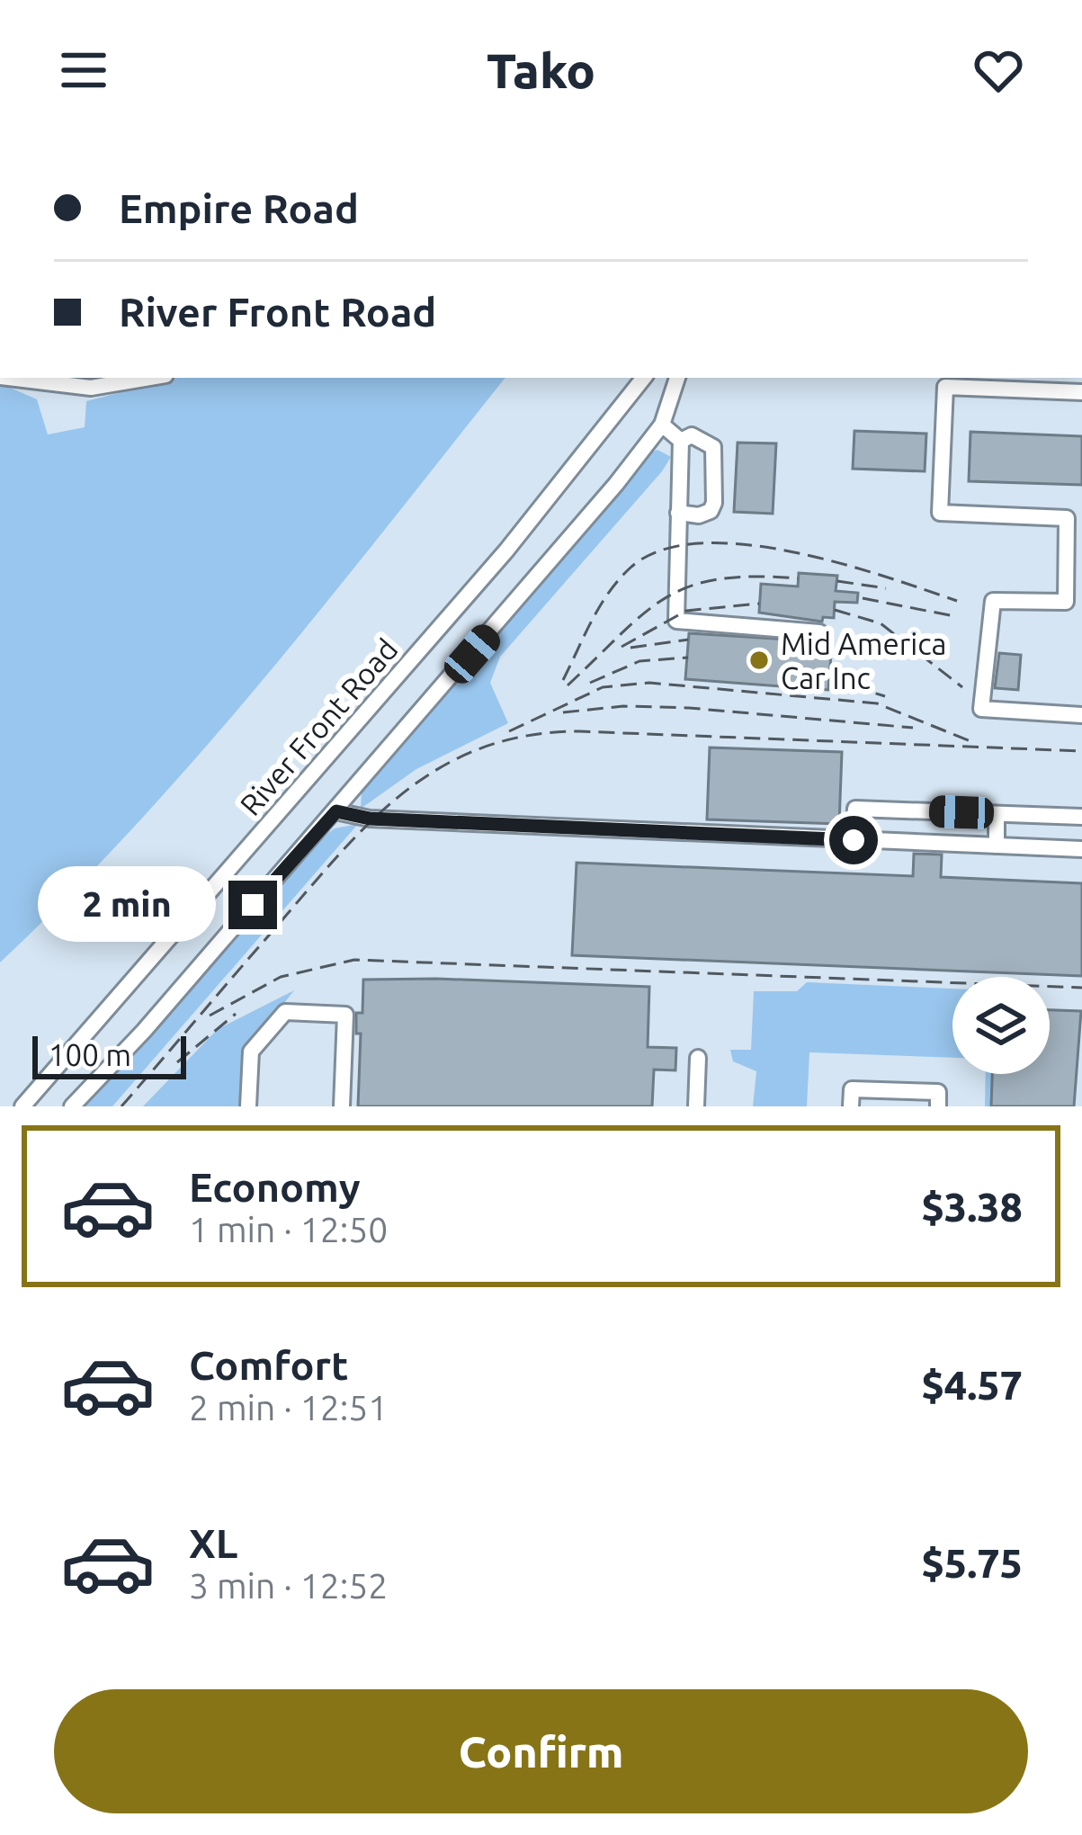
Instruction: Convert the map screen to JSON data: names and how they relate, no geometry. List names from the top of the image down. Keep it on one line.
{"streets":{"street":["River Front Road"]},"places":["Mid America Car Inc"],"scale_bar":"100 m","page":{"header":"Tako","banner":["Empire Road","River Front Road"],"bubble":"2 min","scale":"100 m","list":[{"name":"Economy","note":"1 min · 12:50","value":"$3.38"},{"name":"Comfort","note":"2 min · 12:51","value":"$4.57"},{"name":"XL","note":"3 min · 12:52","value":"$5.75"}],"buttons":"Confirm"}}
